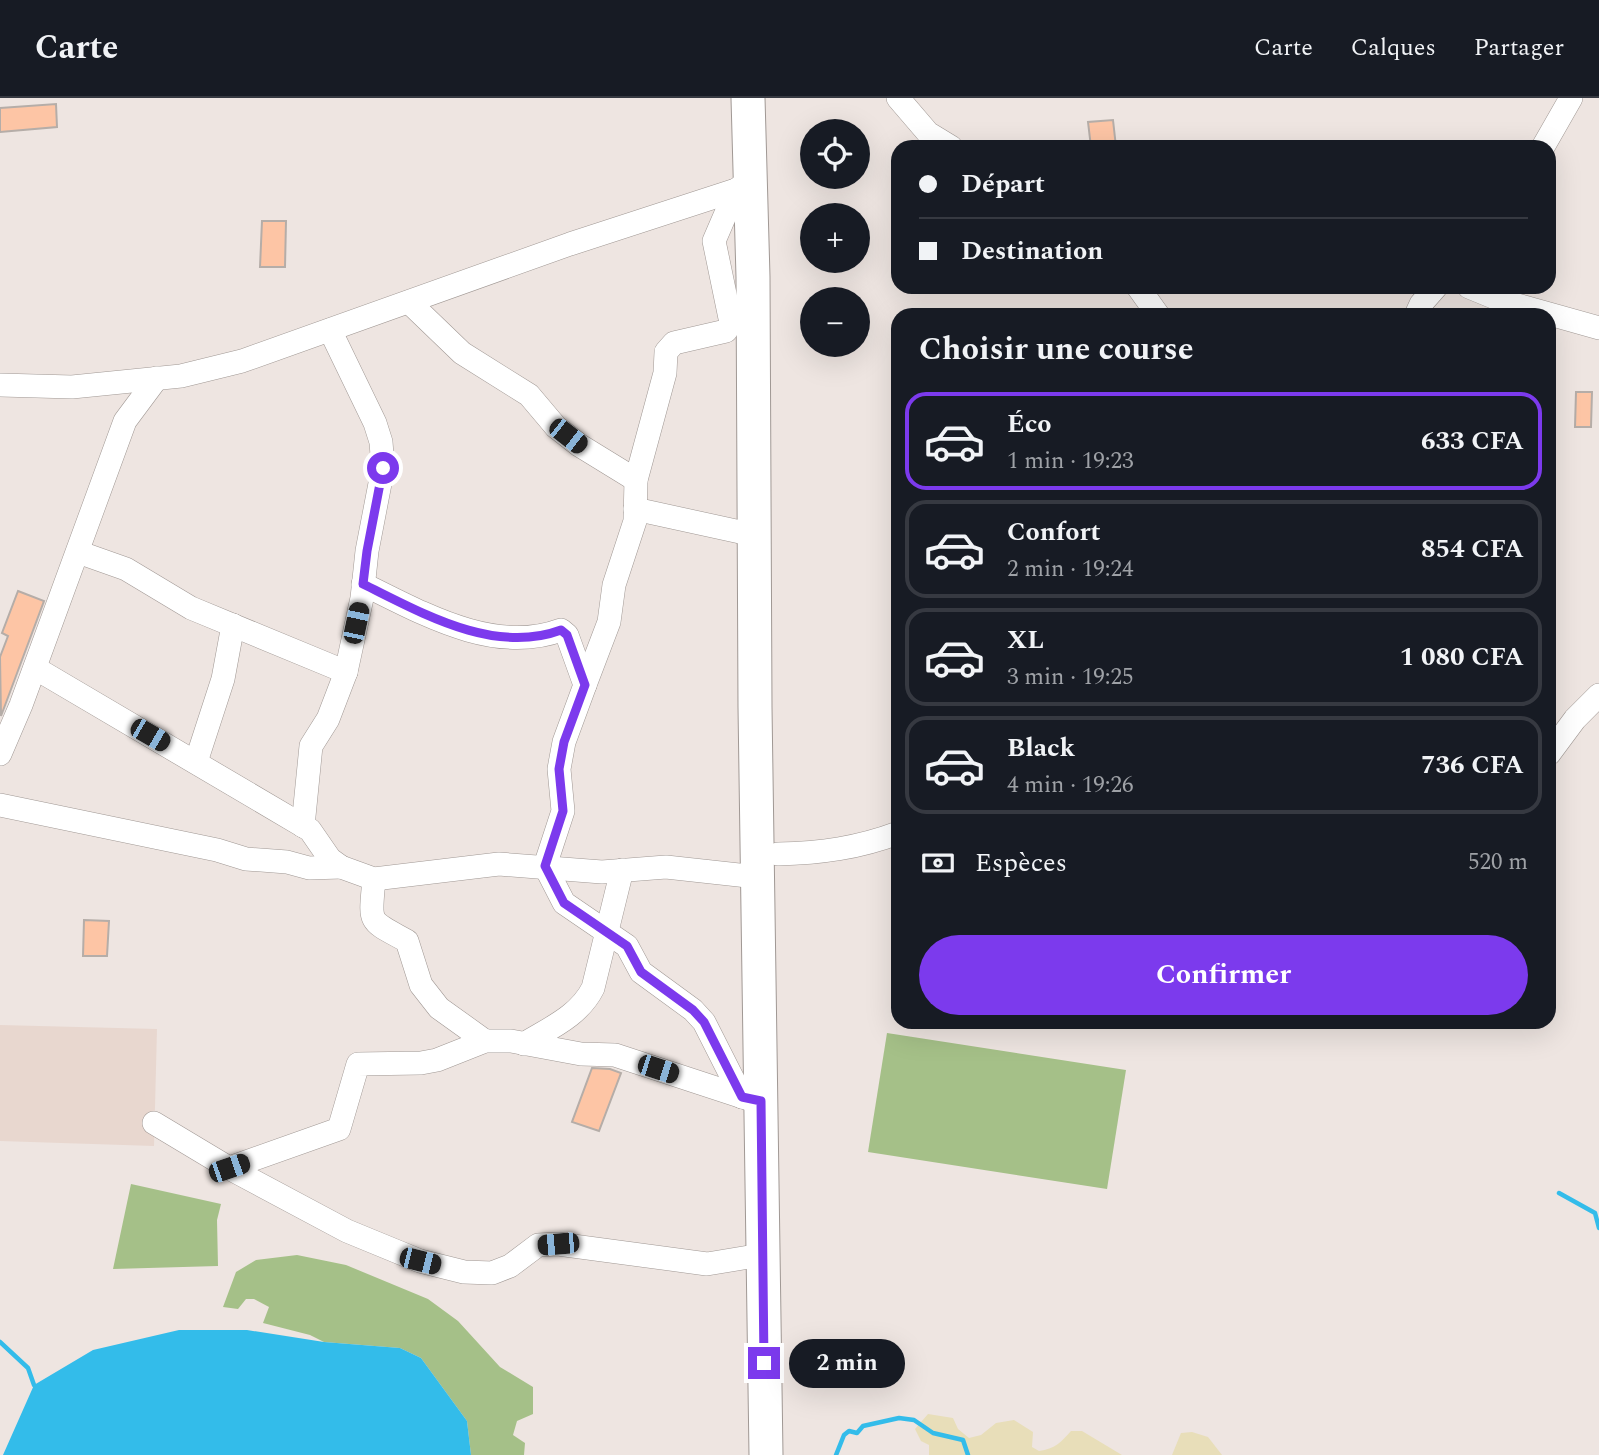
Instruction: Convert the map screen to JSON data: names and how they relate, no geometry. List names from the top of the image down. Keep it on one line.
{"page":{"header":"Carte","nav":["Carte","Calques","Partager"],"map_buttons":["+","−"],"banner":["Départ","Destination"],"heading":"Choisir une course","list":[{"name":"Éco","note":"1 min · 19:23","value":"633 CFA"},{"name":"Confort","note":"2 min · 19:24","value":"854 CFA"},{"name":"XL","note":"3 min · 19:25","value":"1 080 CFA"},{"name":"Black","note":"4 min · 19:26","value":"736 CFA"}],"pay":["Espèces","520 m"],"buttons":"Confirmer","bubble":"2 min"}}
